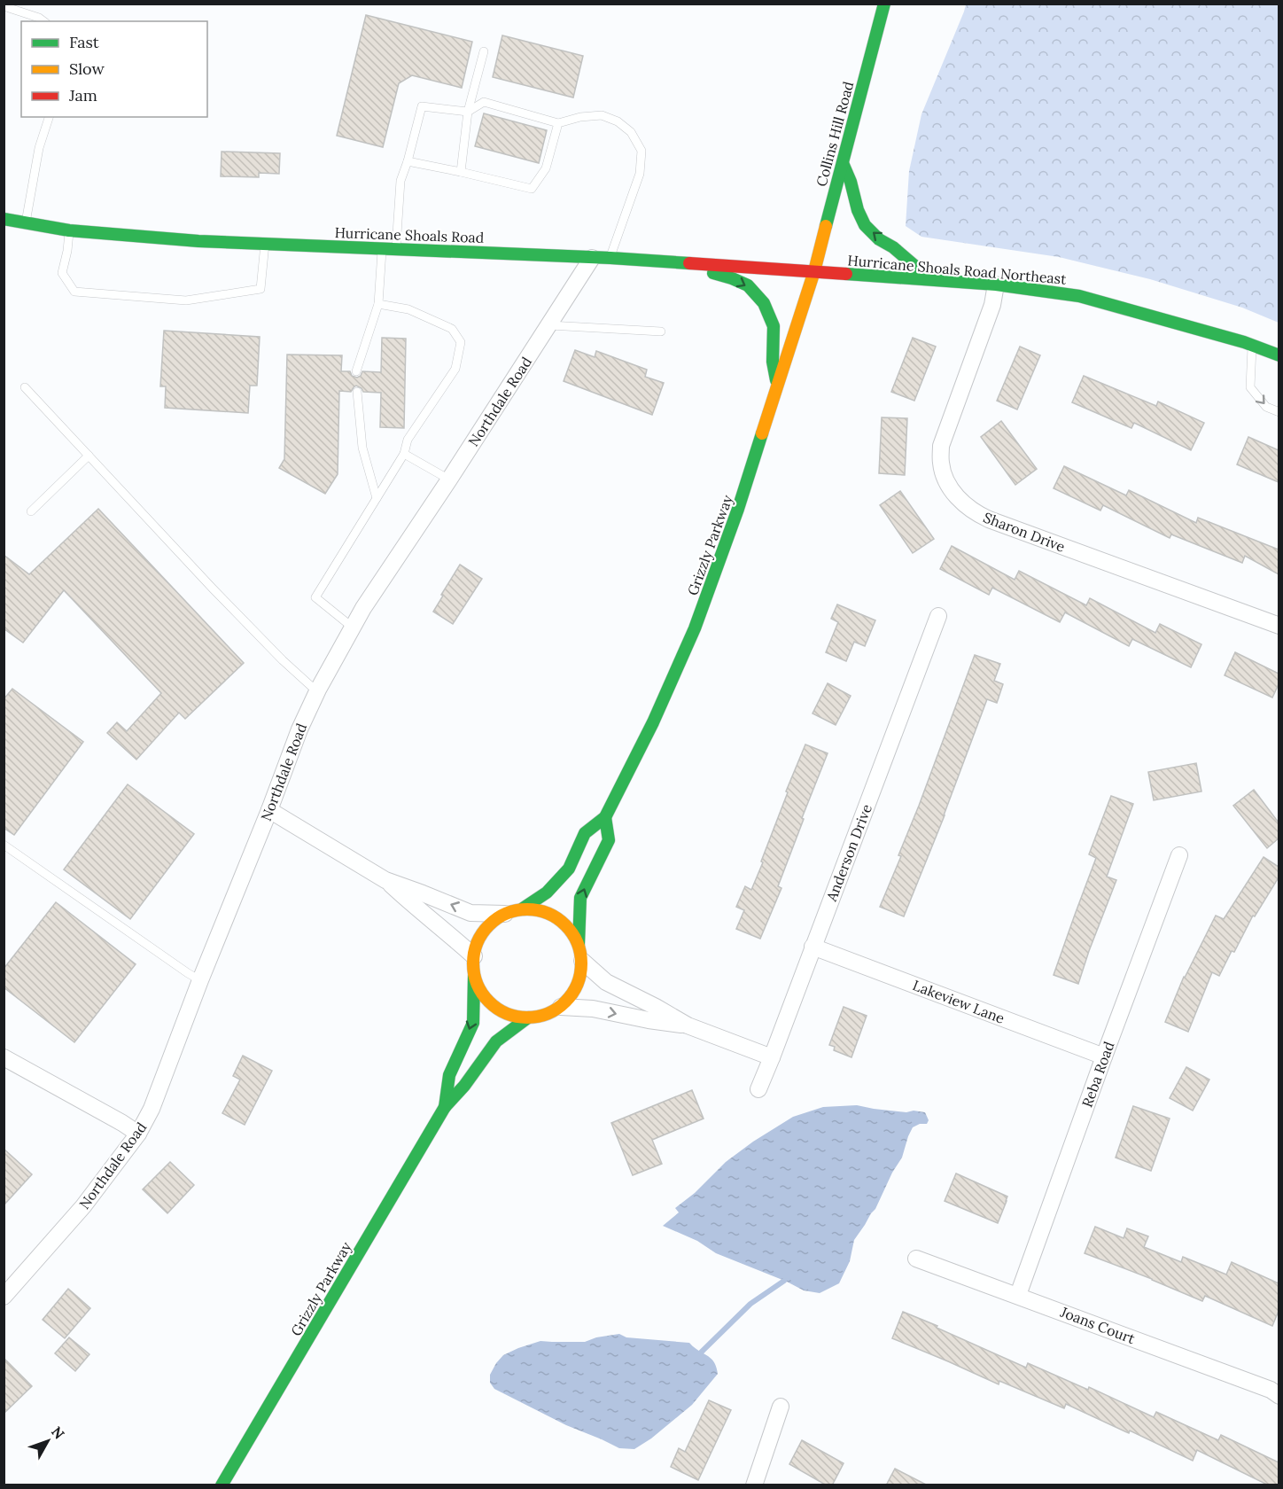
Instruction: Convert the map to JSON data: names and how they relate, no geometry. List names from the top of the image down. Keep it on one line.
{"streets":{"street":["Collins Hill Road","Hurricane Shoals Road","Hurricane Shoals Road Northeast","Northdale Road","Sharon Drive","Grizzly Parkway","Anderson Drive","Lakeview Lane","Reba Road","Joans Court"]},"crossings":[["Collins Hill Road","Hurricane Shoals Road"],["Collins Hill Road","Hurricane Shoals Road Northeast"],["Collins Hill Road","Grizzly Parkway"],["Hurricane Shoals Road","Hurricane Shoals Road Northeast"],["Hurricane Shoals Road","Northdale Road"],["Hurricane Shoals Road","Grizzly Parkway"],["Hurricane Shoals Road Northeast","Sharon Drive"],["Hurricane Shoals Road Northeast","Grizzly Parkway"],["Anderson Drive","Lakeview Lane"],["Lakeview Lane","Reba Road"],["Reba Road","Joans Court"]],"legend":["Fast","Slow","Jam"],"north":"top right"}
